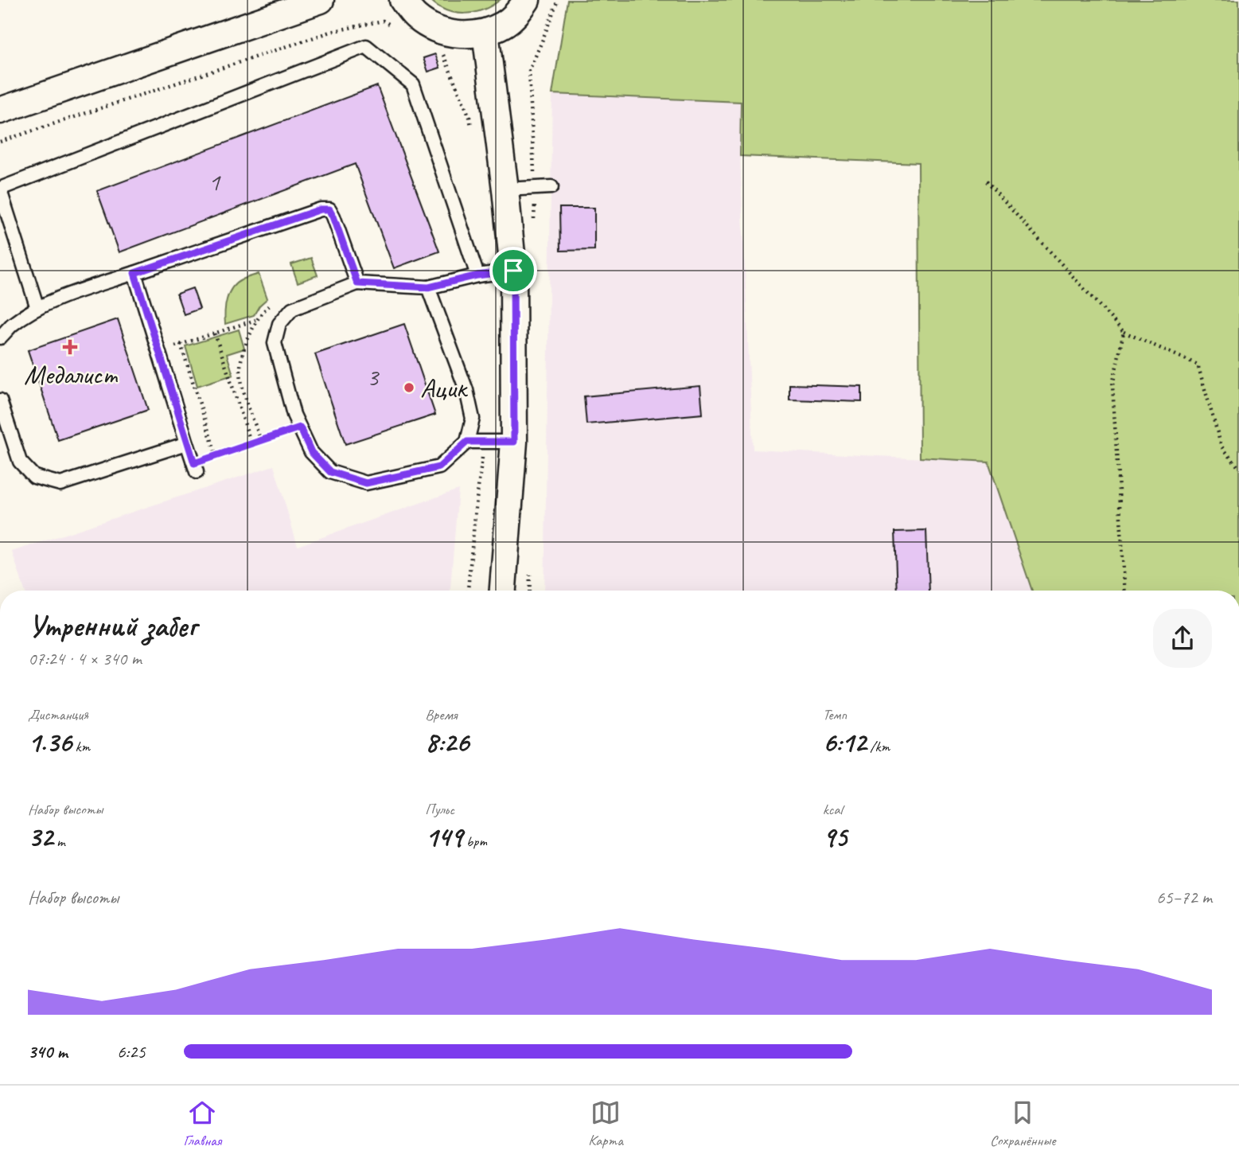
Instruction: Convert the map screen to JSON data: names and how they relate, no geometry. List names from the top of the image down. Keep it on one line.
{"places":{"health":["Медалист"],"other":["Ацик"]},"house_numbers":["1","3"],"page":{"heading":["Утренний забег","07:24 · 4 × 340 m"],"stats":[["Дистанция","1.36 km"],["Время","8:26"],["Темп","6:12 /km"],["Набор высоты","32 m"],["Пульс","149 bpm"],["kcal","95"]],"chart":["Набор высоты","65–72 m"],"list":[{"name":"340 m","note":"6:25"}],"tabs":["Главная","Карта","Сохранённые"]}}
